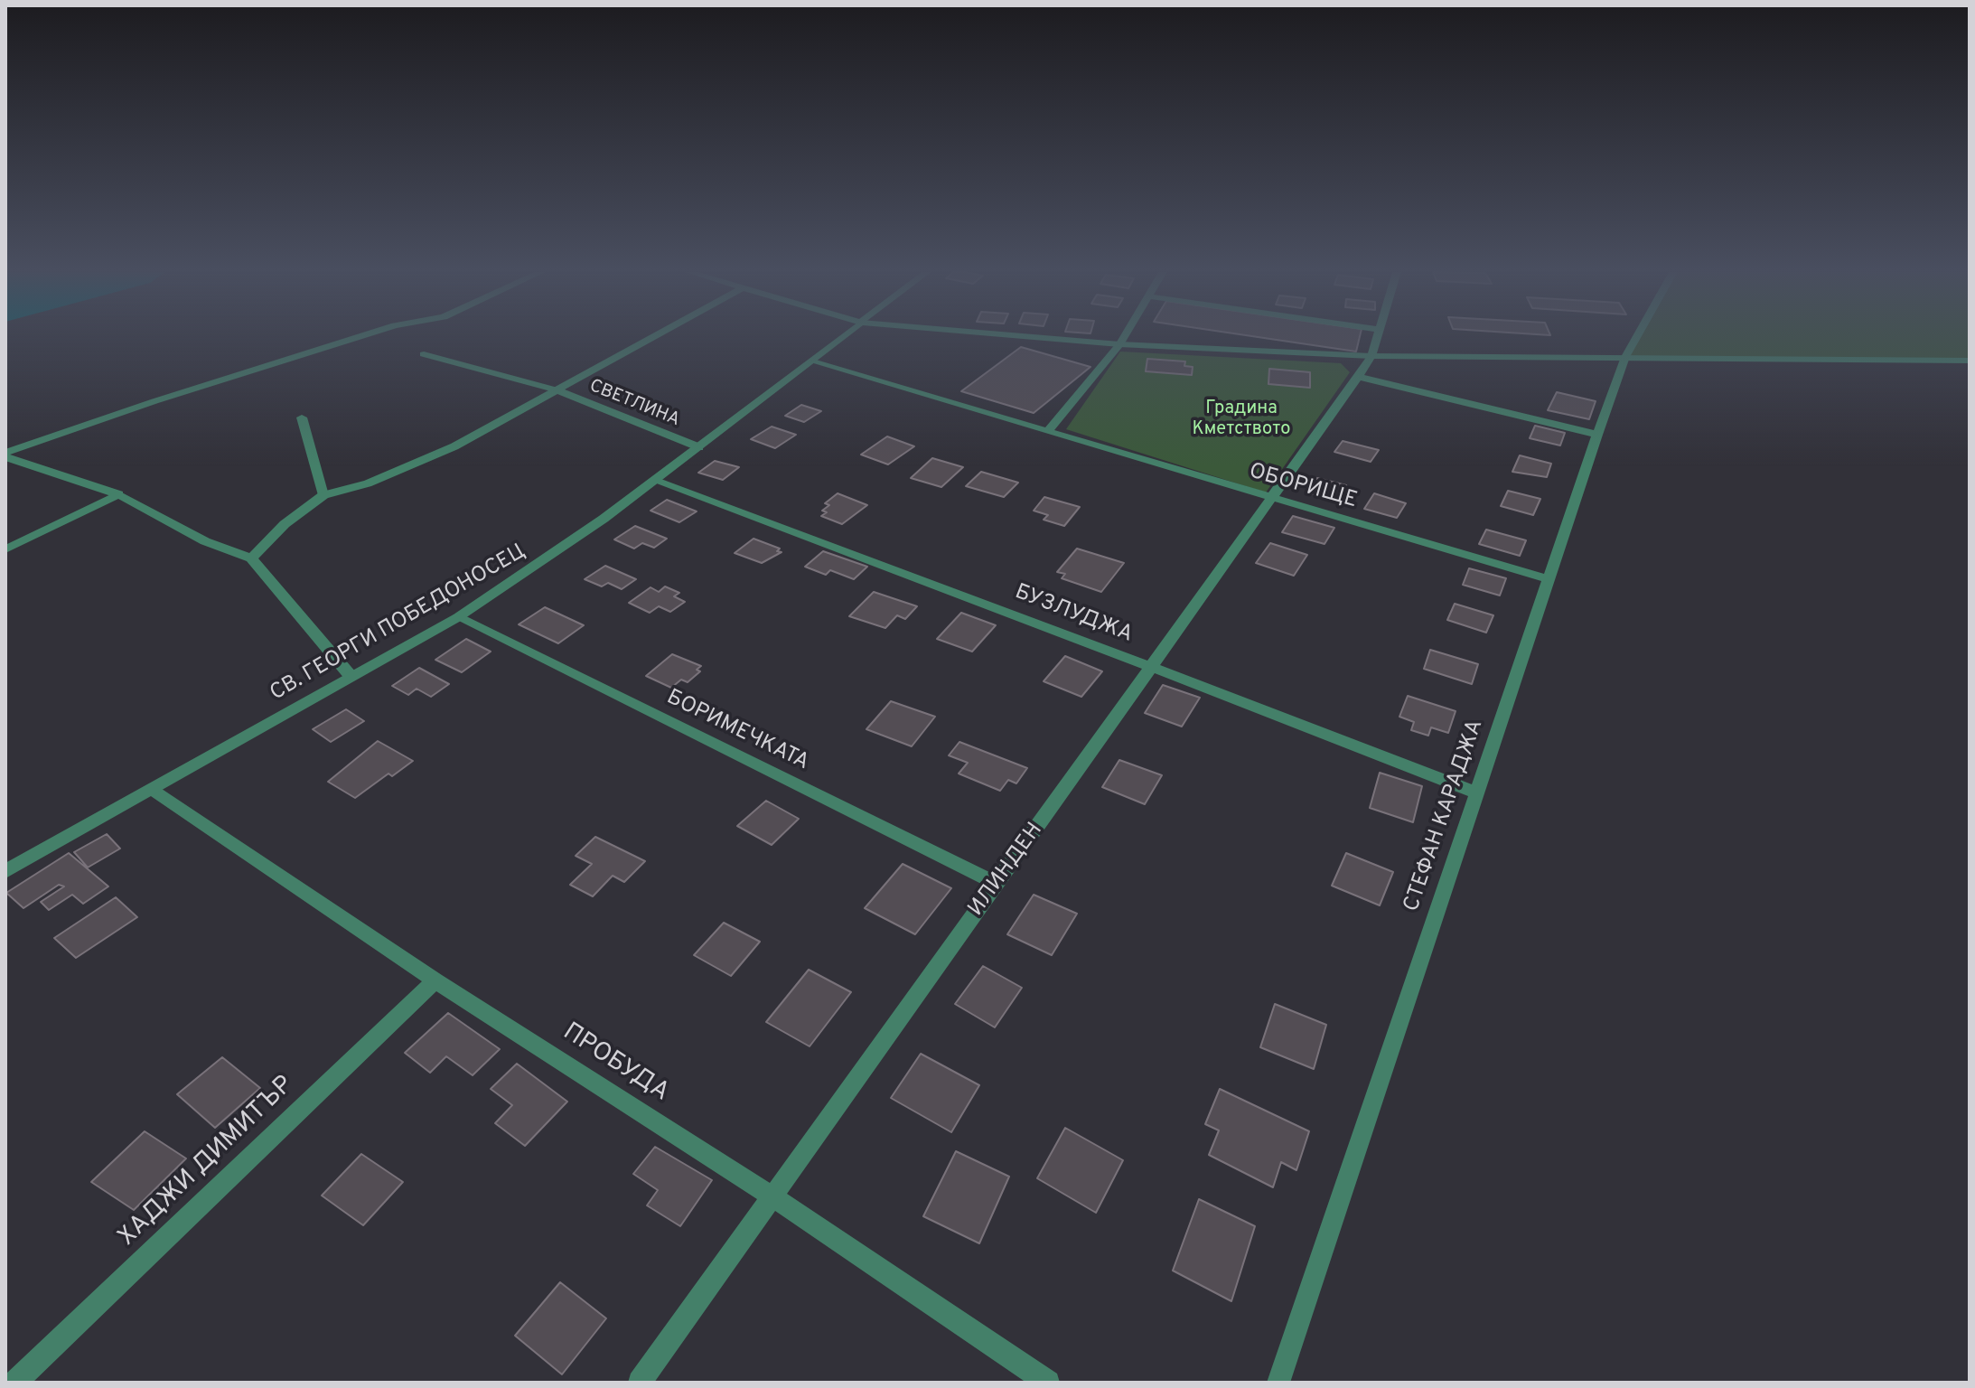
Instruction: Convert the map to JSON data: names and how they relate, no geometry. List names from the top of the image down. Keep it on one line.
{"streets":{"street":["СВЕТЛИНА","ОБОРИЩЕ","БУЗЛУДЖА","СВ. ГЕОРГИ ПОБЕДОНОСЕЦ","БОРИМЕЧКАТА","СТЕФАН КАРАДЖА","ИЛИНДЕН","ПРОБУДА","ХАДЖИ ДИМИТЪР"]},"crossings":[["СВЕТЛИНА","СВ. ГЕОРГИ ПОБЕДОНОСЕЦ"],["ОБОРИЩЕ","СВ. ГЕОРГИ ПОБЕДОНОСЕЦ"],["ОБОРИЩЕ","СТЕФАН КАРАДЖА"],["ОБОРИЩЕ","ИЛИНДЕН"],["БУЗЛУДЖА","СВ. ГЕОРГИ ПОБЕДОНОСЕЦ"],["БУЗЛУДЖА","СТЕФАН КАРАДЖА"],["БУЗЛУДЖА","ИЛИНДЕН"],["СВ. ГЕОРГИ ПОБЕДОНОСЕЦ","БОРИМЕЧКАТА"],["СВ. ГЕОРГИ ПОБЕДОНОСЕЦ","ПРОБУДА"],["БОРИМЕЧКАТА","ИЛИНДЕН"],["ИЛИНДЕН","ПРОБУДА"],["ПРОБУДА","ХАДЖИ ДИМИТЪР"]],"parks":["Градина Кметството"]}
